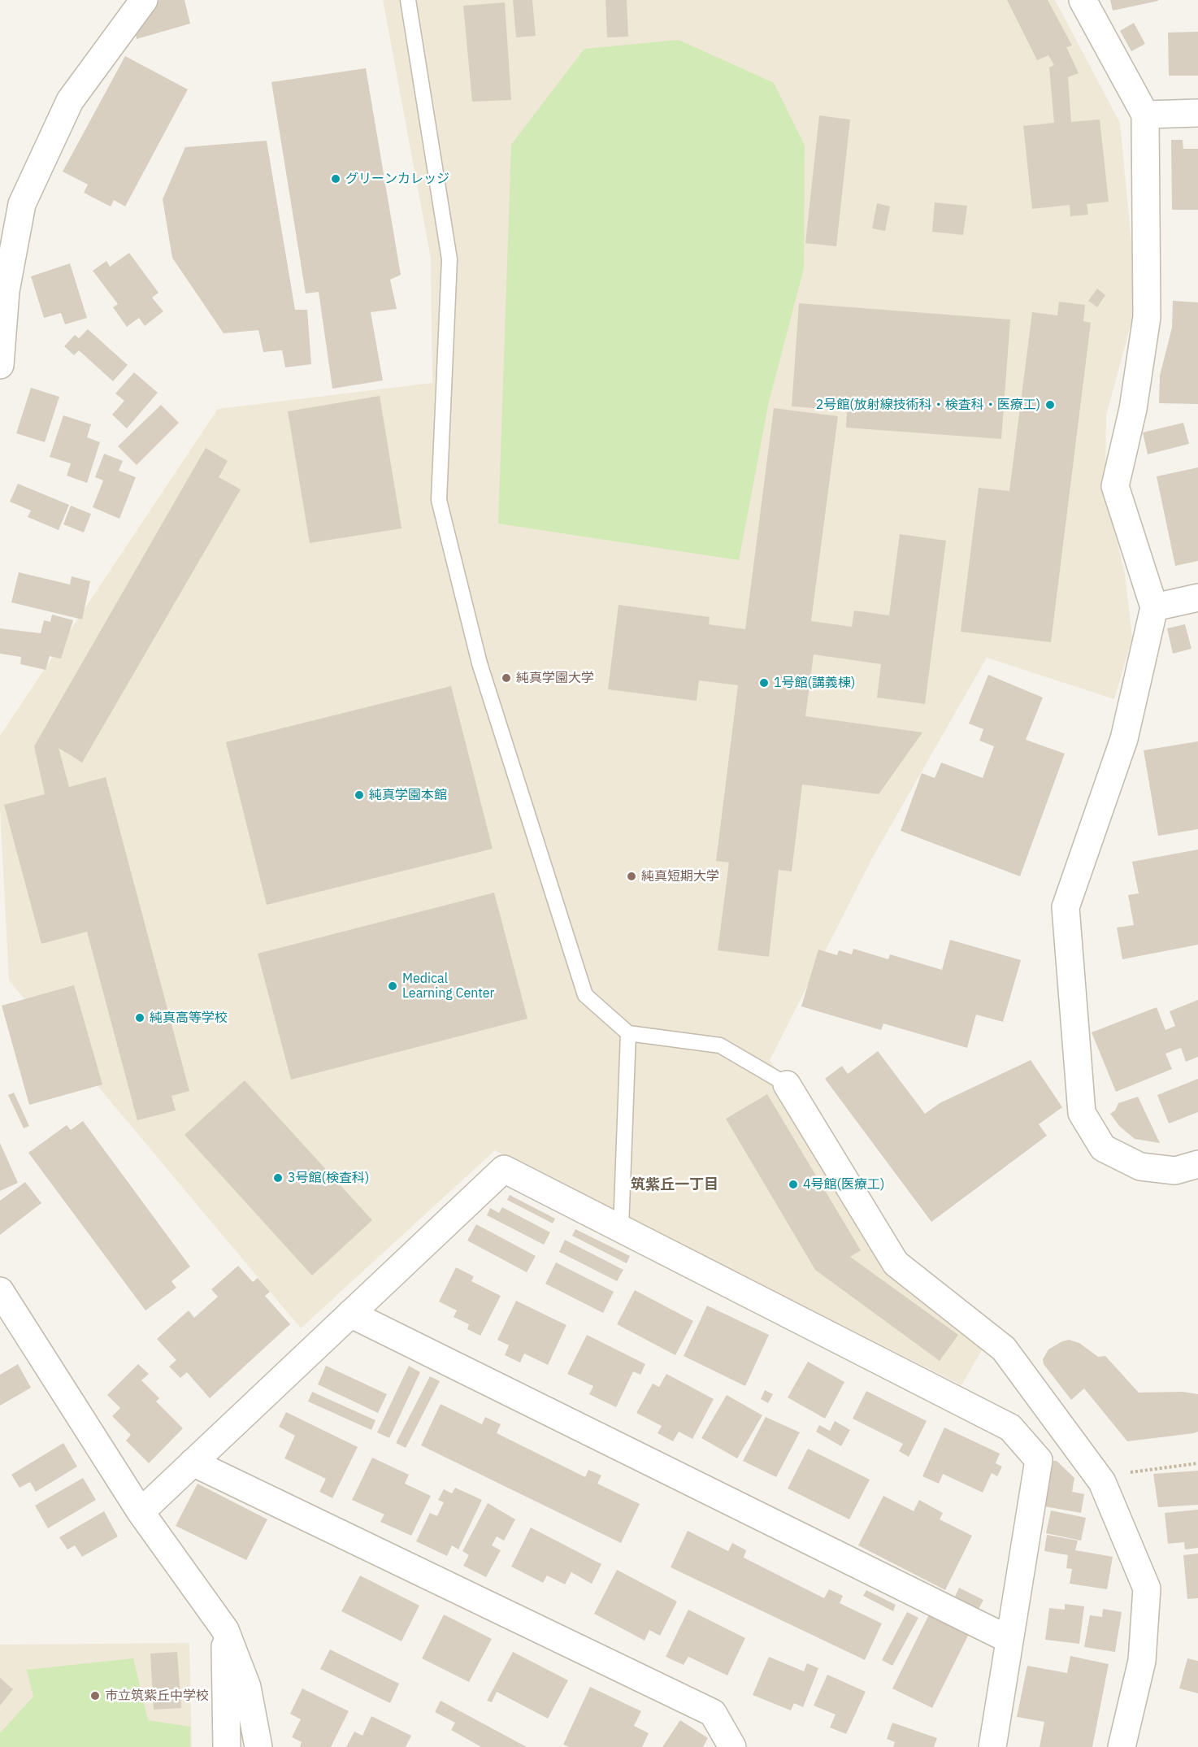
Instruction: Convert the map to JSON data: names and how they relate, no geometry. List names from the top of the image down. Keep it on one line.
{"districts":["筑紫丘一丁目"],"places":["グリーンカレッジ","2号館(放射線技術科・検査科・医療工)","純真学園大学","1号館(講義棟)","純真学園本館","純真短期大学","Medical Learning Center","純真高等学校","3号館(検査科)","4号館(医療工)","市立筑紫丘中学校"]}
